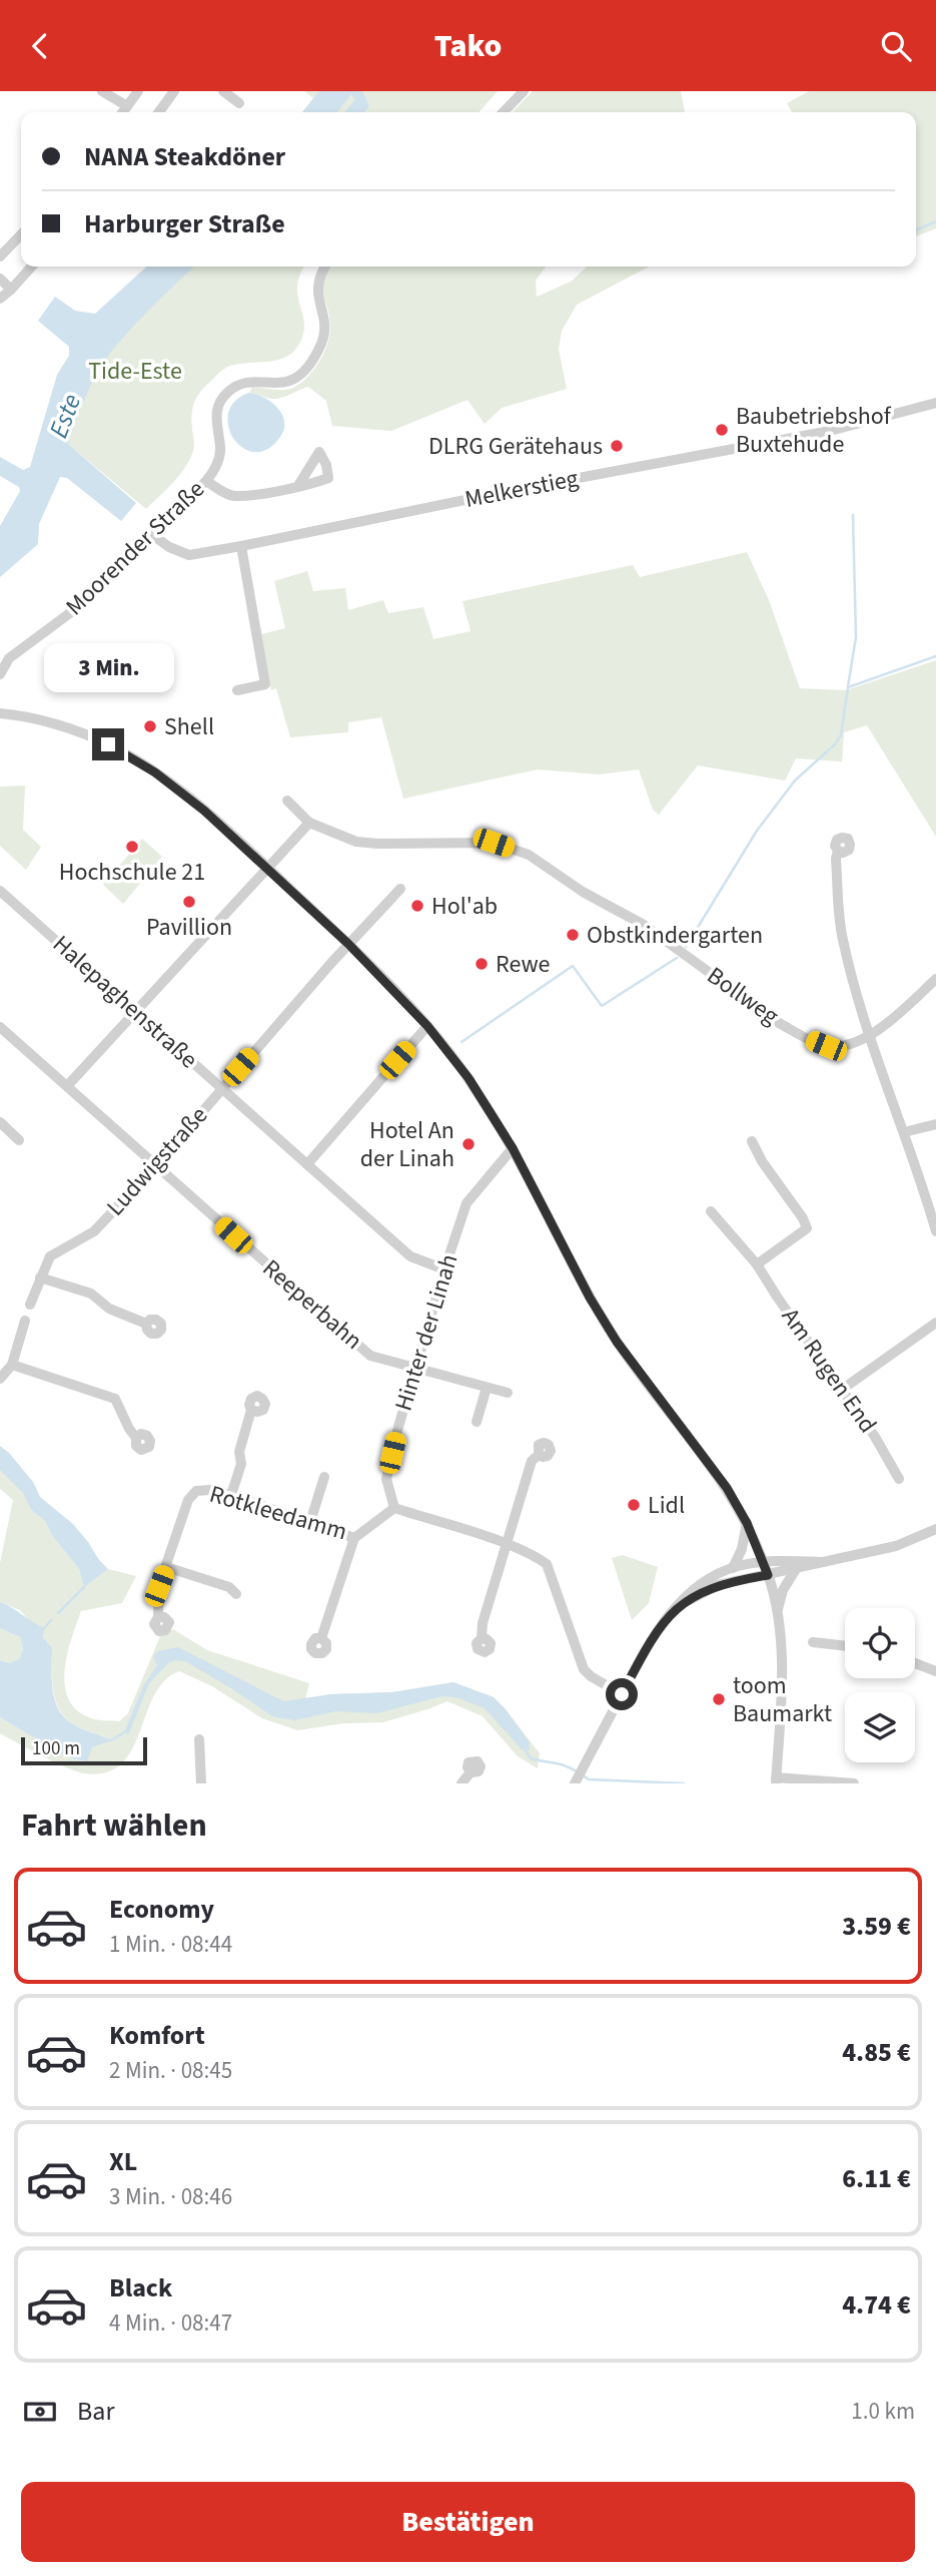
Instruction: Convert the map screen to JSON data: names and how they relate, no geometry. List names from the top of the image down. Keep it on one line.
{"streets":{"street":["Melkerstieg","Moorender Straße","Bollweg","Halepaghenstraße","Ludwigstraße","Reeperbahn","Hinter der Linah","Am Rugen End","Rotkleedamm"]},"crossings":[["Melkerstieg","Moorender Straße"],["Halepaghenstraße","Ludwigstraße"],["Halepaghenstraße","Hinter der Linah"],["Ludwigstraße","Reeperbahn"],["Reeperbahn","Hinter der Linah"],["Hinter der Linah","Rotkleedamm"]],"water":["Este"],"parks":["Tide-Este"],"places":["Baubetriebshof Buxtehude","DLRG Gerätehaus","Shell","Hochschule 21","Pavillion","Hol'ab","Obstkindergarten","Rewe","Hotel An der Linah","Lidl","toom Baumarkt"],"scale_bar":"100 m","page":{"header":"Tako","banner":["NANA Steakdöner","Harburger Straße"],"bubble":"3 Min.","scale":"100 m","heading":"Fahrt wählen","list":[{"name":"Economy","note":"1 Min. · 08:44","value":"3.59 €"},{"name":"Komfort","note":"2 Min. · 08:45","value":"4.85 €"},{"name":"XL","note":"3 Min. · 08:46","value":"6.11 €"},{"name":"Black","note":"4 Min. · 08:47","value":"4.74 €"}],"pay":["Bar","1.0 km"],"buttons":"Bestätigen"}}
